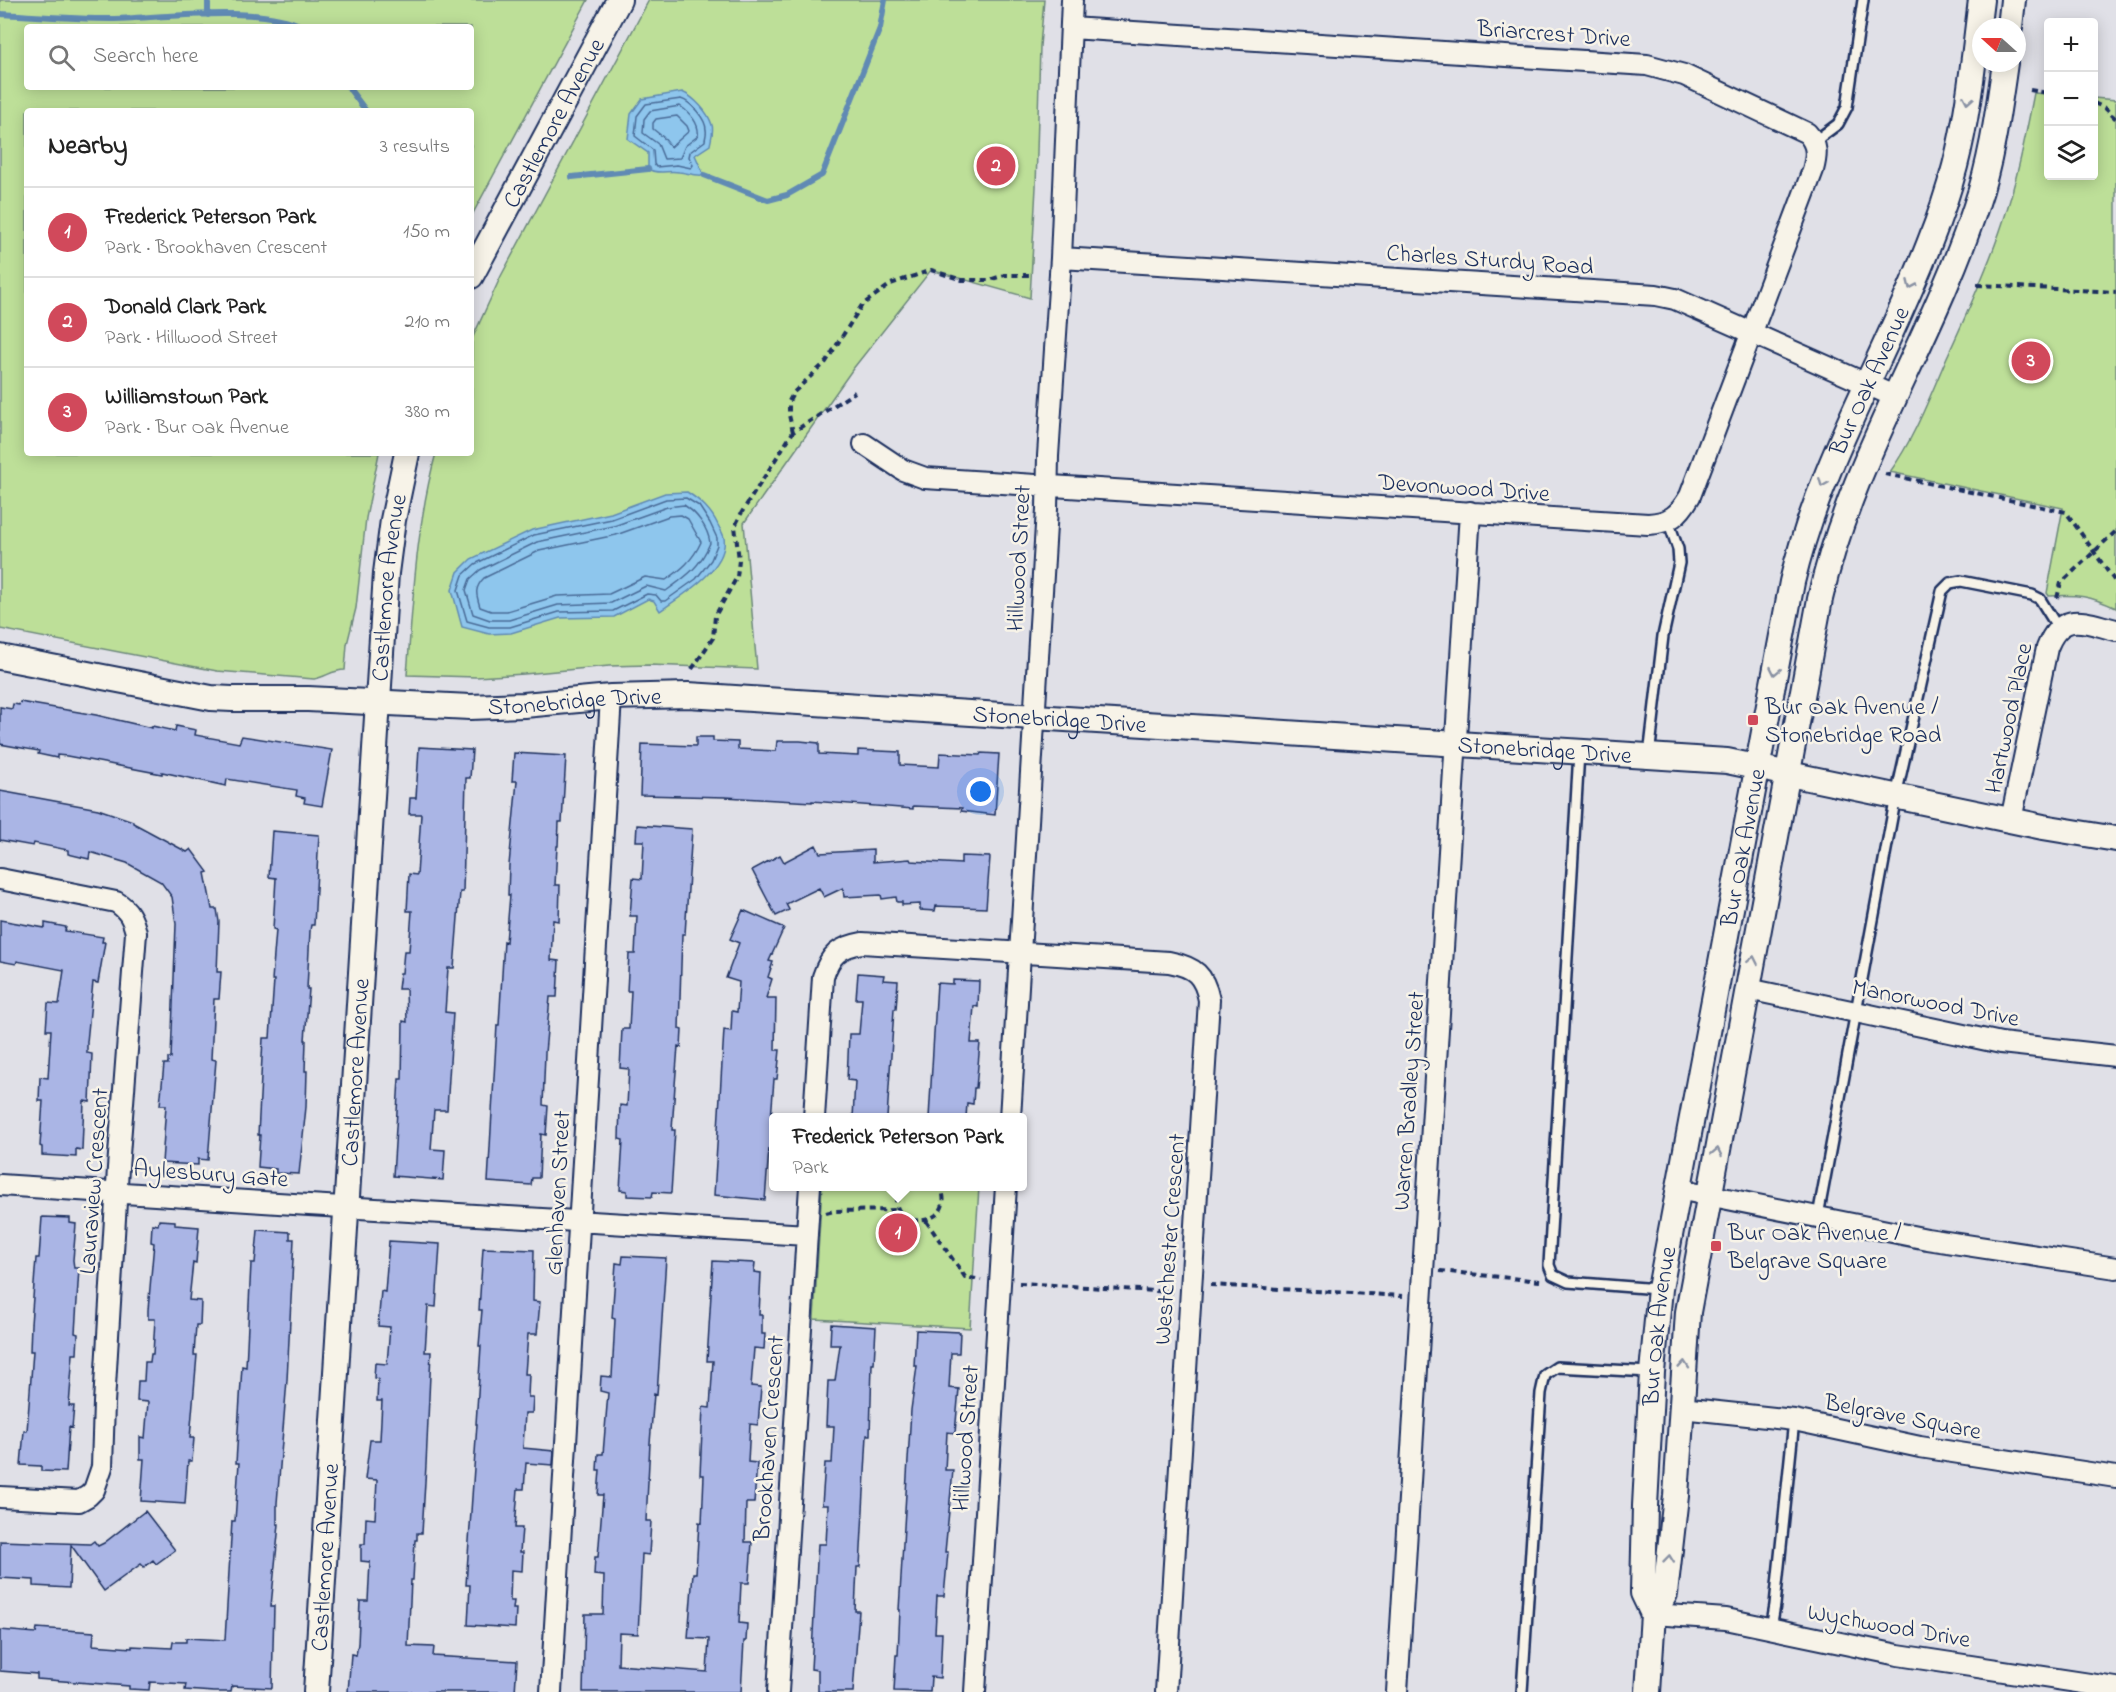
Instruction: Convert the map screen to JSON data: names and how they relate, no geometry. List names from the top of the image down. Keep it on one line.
{"streets":{"street":["Briarcrest Drive","Castlemore Avenue","Charles Sturdy Road","Bur Oak Avenue","Devonwood Drive","Hillwood Street","Stonebridge Drive","Hartwood Place","Manorwood Drive","Warren Bradley Street","Aylesbury Gate","Lauraview Crescent","Glenhaven Street","Westchester Crescent","Belgrave Square","Brookhaven Crescent","Wychwood Drive"]},"crossings":[["Briarcrest Drive","Hillwood Street"],["Castlemore Avenue","Stonebridge Drive"],["Castlemore Avenue","Aylesbury Gate"],["Charles Sturdy Road","Bur Oak Avenue"],["Charles Sturdy Road","Hillwood Street"],["Bur Oak Avenue","Stonebridge Drive"],["Bur Oak Avenue","Manorwood Drive"],["Bur Oak Avenue","Belgrave Square"],["Bur Oak Avenue","Wychwood Drive"],["Devonwood Drive","Hillwood Street"],["Devonwood Drive","Warren Bradley Street"],["Hillwood Street","Stonebridge Drive"],["Hillwood Street","Westchester Crescent"],["Stonebridge Drive","Hartwood Place"],["Stonebridge Drive","Warren Bradley Street"],["Stonebridge Drive","Glenhaven Street"],["Hartwood Place","Manorwood Drive"],["Aylesbury Gate","Lauraview Crescent"],["Aylesbury Gate","Glenhaven Street"],["Aylesbury Gate","Brookhaven Crescent"]],"places":{"transit":["Bur Oak Avenue / Stonebridge Road","Bur Oak Avenue / Belgrave Square"]},"north":"left","page":{"map_buttons":["+","−"],"search":"Search here","heading":["Nearby","3 results"],"pins":["2","3","1"],"list":[{"mark":"1","name":"Frederick Peterson Park","note":"Park · Brookhaven Crescent","value":"150 m"},{"mark":"2","name":"Donald Clark Park","note":"Park · Hillwood Street","value":"210 m"},{"mark":"3","name":"Williamstown Park","note":"Park · Bur Oak Avenue","value":"380 m"}],"popup":["Frederick Peterson Park","Park"]}}
